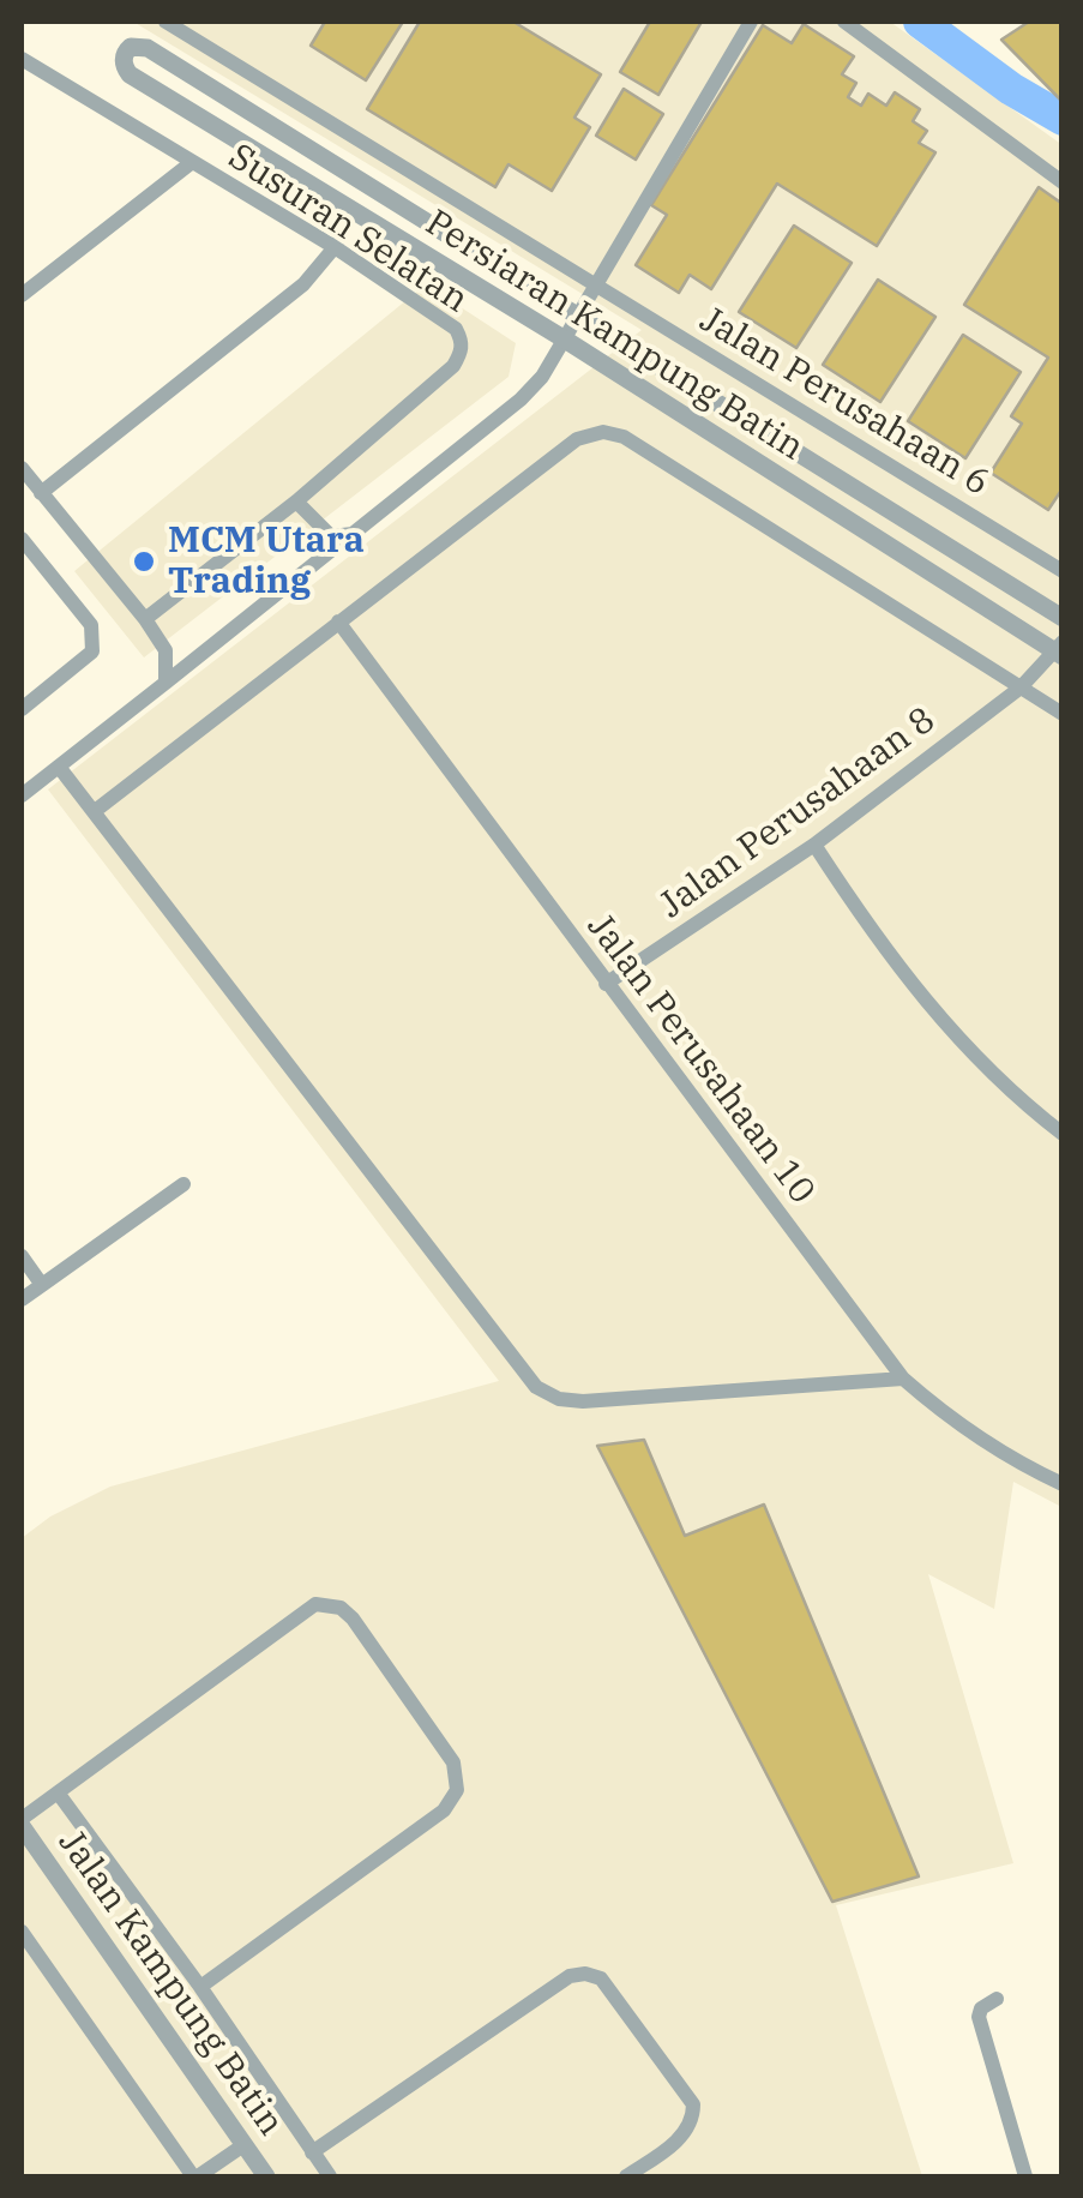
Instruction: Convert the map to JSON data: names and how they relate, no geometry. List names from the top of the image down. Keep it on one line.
{"streets":{"street":["Susuran Selatan","Persiaran Kampung Batin","Jalan Perusahaan 6","Jalan Perusahaan 8","Jalan Perusahaan 10","Jalan Kampung Batin"]},"crossings":[["Persiaran Kampung Batin","Jalan Perusahaan 8"],["Jalan Perusahaan 8","Jalan Perusahaan 10"]],"places":["MCM Utara Trading"]}
